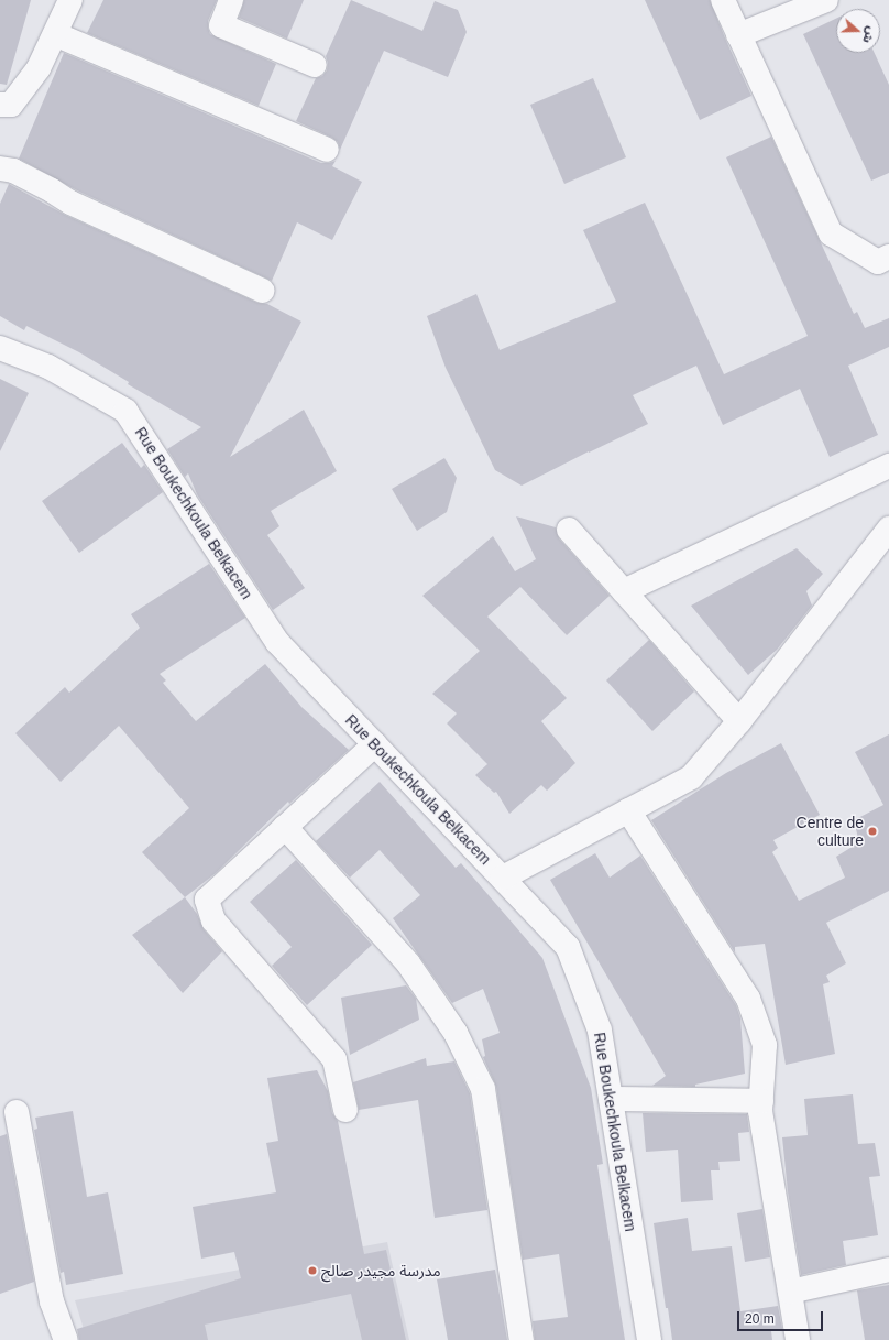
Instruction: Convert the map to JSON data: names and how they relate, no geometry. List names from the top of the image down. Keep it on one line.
{"streets":{"street":["Rue Boukechkoula Belkacem"]},"places":["Centre de culture","مدرسة مجيدر صالح"],"scale_bar":"20 m","north":"right"}
